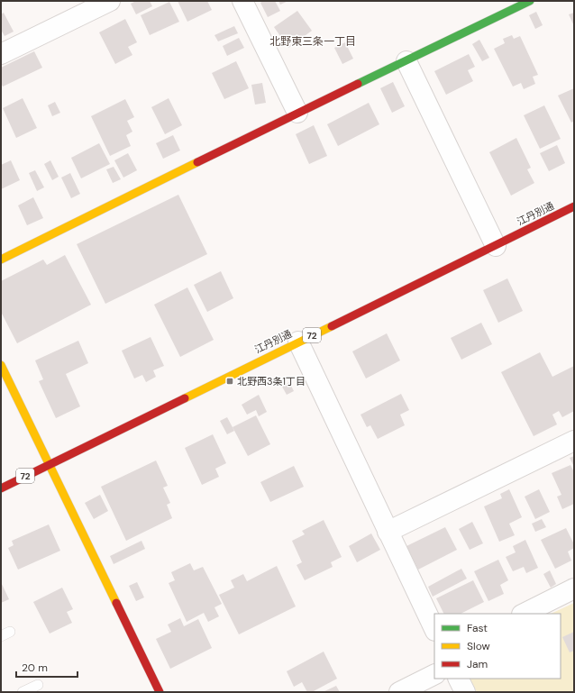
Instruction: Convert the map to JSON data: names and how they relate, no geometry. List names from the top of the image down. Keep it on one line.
{"streets":{"street":["江丹別通","72"]},"districts":["北野東三条一丁目"],"places":{"transit":["北野西3条1丁目"]},"legend":["Fast","Slow","Jam"],"scale_bar":"20 m"}
